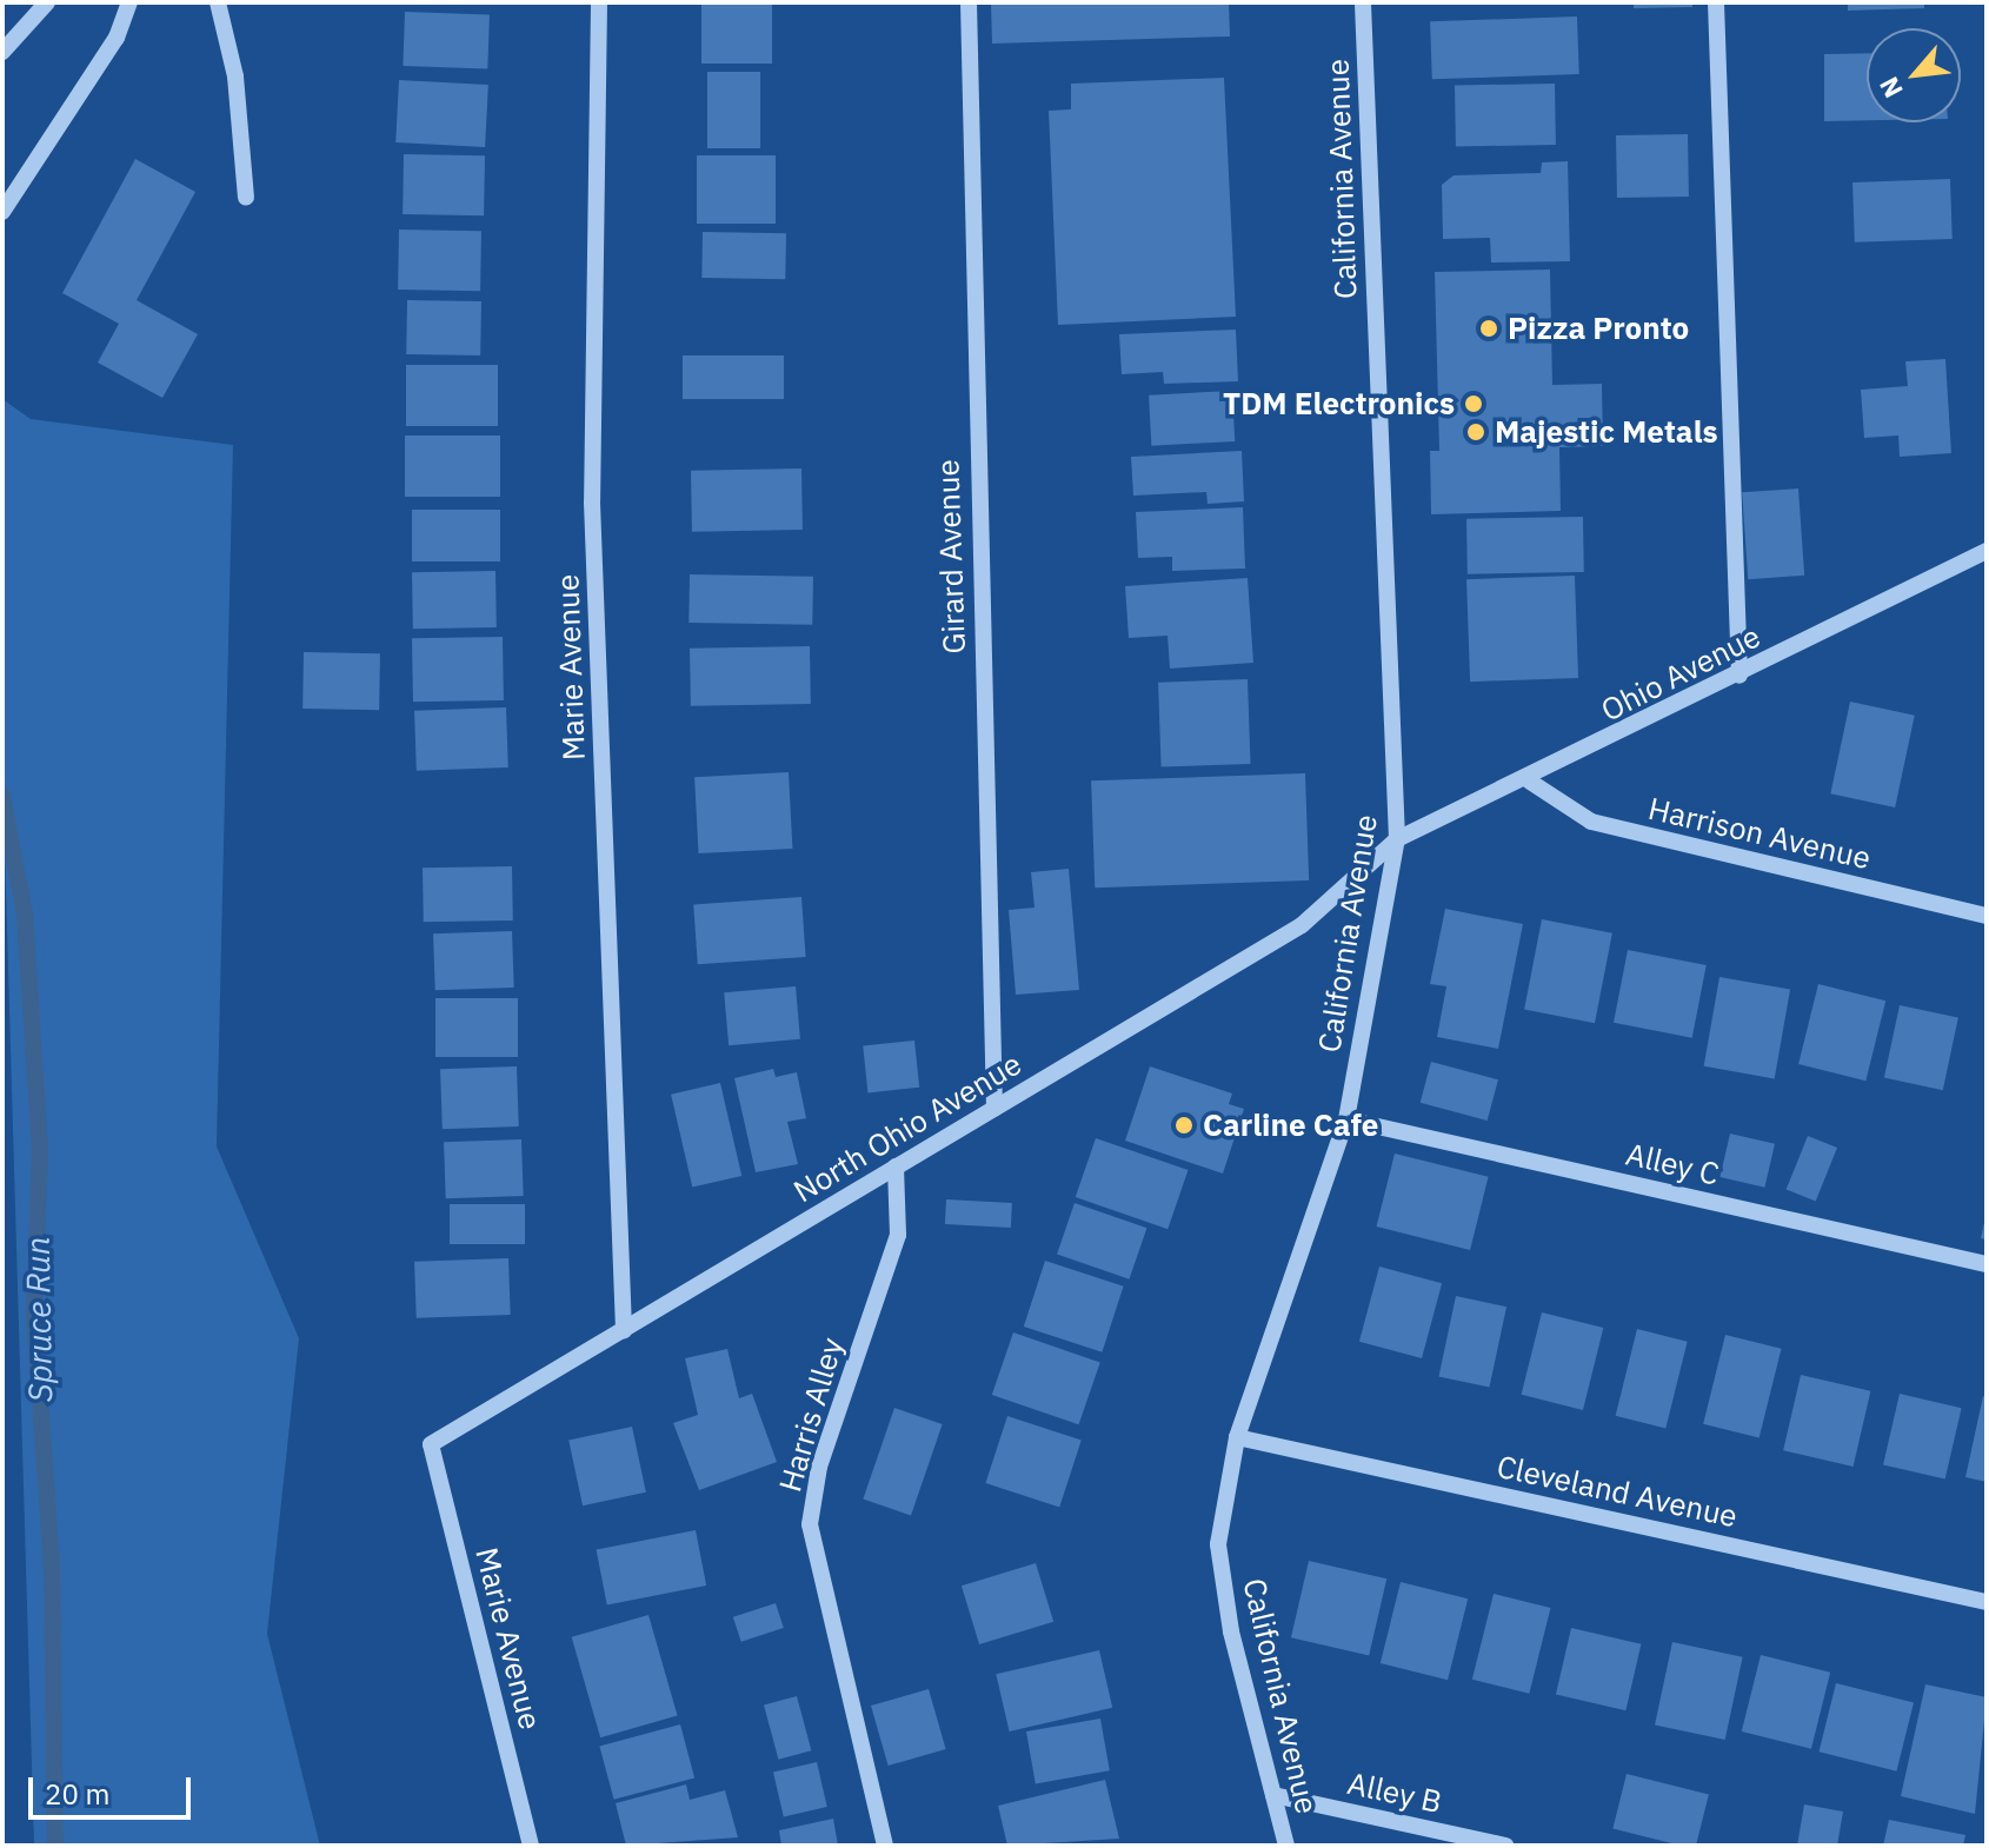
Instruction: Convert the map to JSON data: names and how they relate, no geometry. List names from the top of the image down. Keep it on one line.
{"streets":{"street":["California Avenue","Girard Avenue","Marie Avenue","Ohio Avenue","Harrison Avenue","North Ohio Avenue","Alley C","Harris Alley","Cleveland Avenue","Alley B"]},"crossings":[["California Avenue","Ohio Avenue"],["California Avenue","North Ohio Avenue"],["California Avenue","Alley C"],["California Avenue","Cleveland Avenue"],["California Avenue","Alley B"],["Girard Avenue","North Ohio Avenue"],["Marie Avenue","North Ohio Avenue"],["Ohio Avenue","Harrison Avenue"],["Ohio Avenue","North Ohio Avenue"],["North Ohio Avenue","Harris Alley"]],"water":["Spruce Run"],"places":["Pizza Pronto","TDM Electronics","Majestic Metals","Carline Cafe"],"scale_bar":"20 m","north":"bottom left"}
